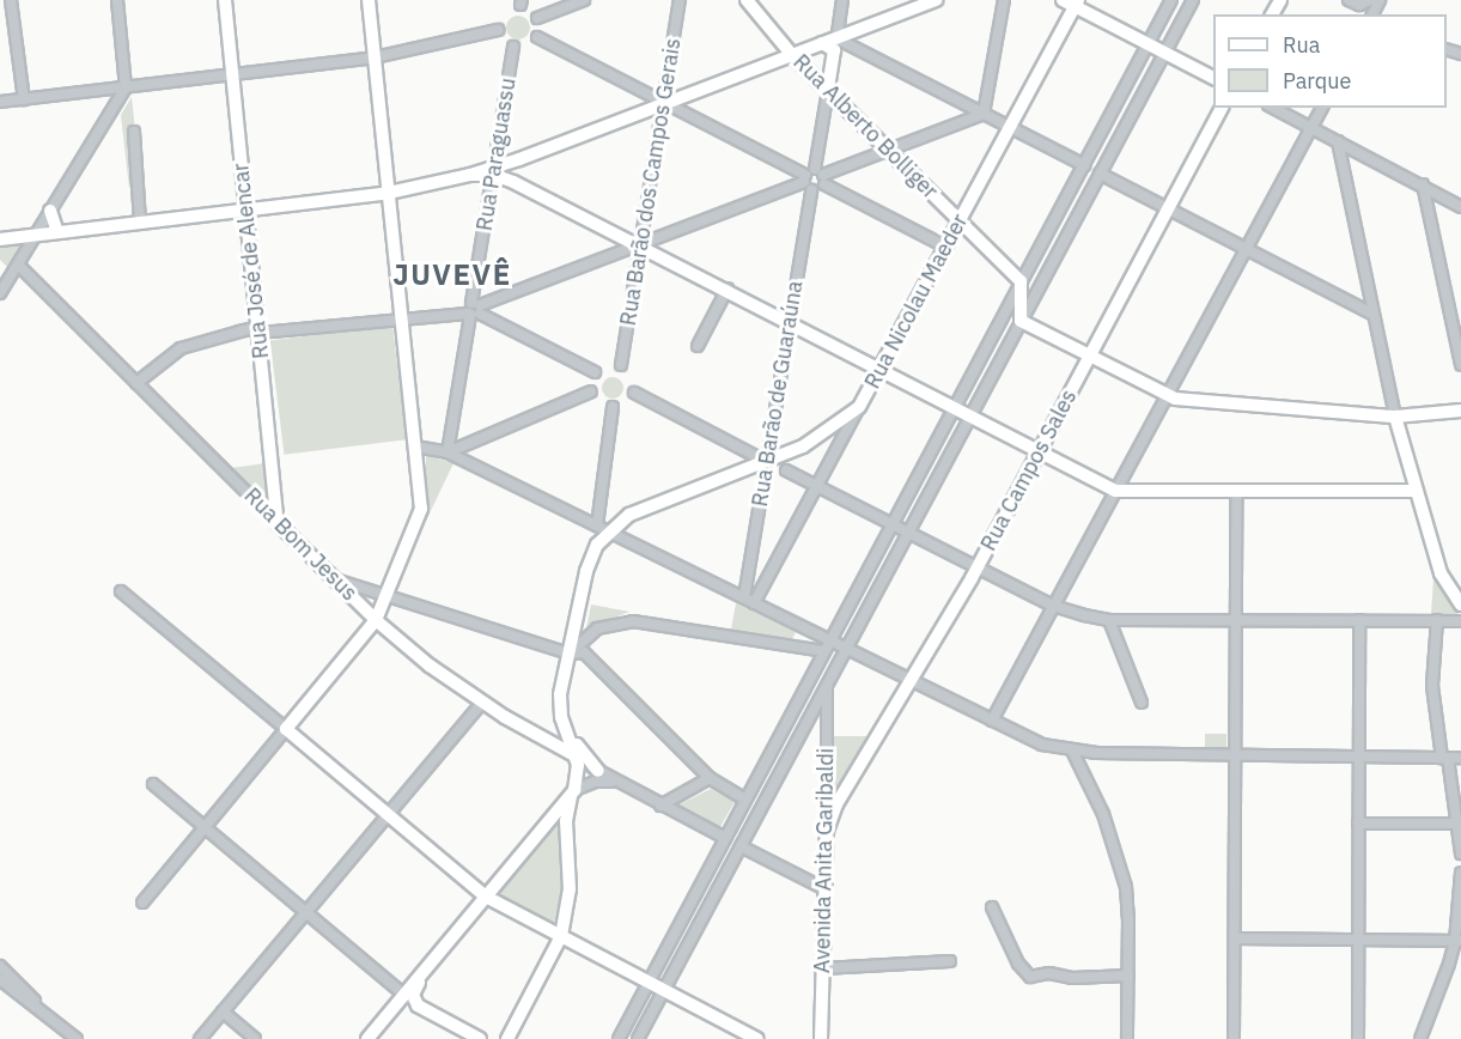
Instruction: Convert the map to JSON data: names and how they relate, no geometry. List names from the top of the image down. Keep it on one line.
{"streets":{"main road":["Rua Alberto Bolliger","Rua José de Alencar","Rua Nicolau Maeder","Rua Barão de Guaraúna","Rua Campos Sales","Rua Bom Jesus","Avenida Anita Garibaldi"],"street":["Rua Paraguassu","Rua Barão dos Campos Gerais"]},"crossings":[["Rua Alberto Bolliger","Rua Nicolau Maeder"],["Rua Alberto Bolliger","Rua Barão de Guaraúna"],["Rua José de Alencar","Rua Bom Jesus"],["Rua Nicolau Maeder","Rua Barão de Guaraúna"],["Rua Campos Sales","Avenida Anita Garibaldi"]],"districts":["JUVEVÊ"],"legend":["Rua","Parque"]}
